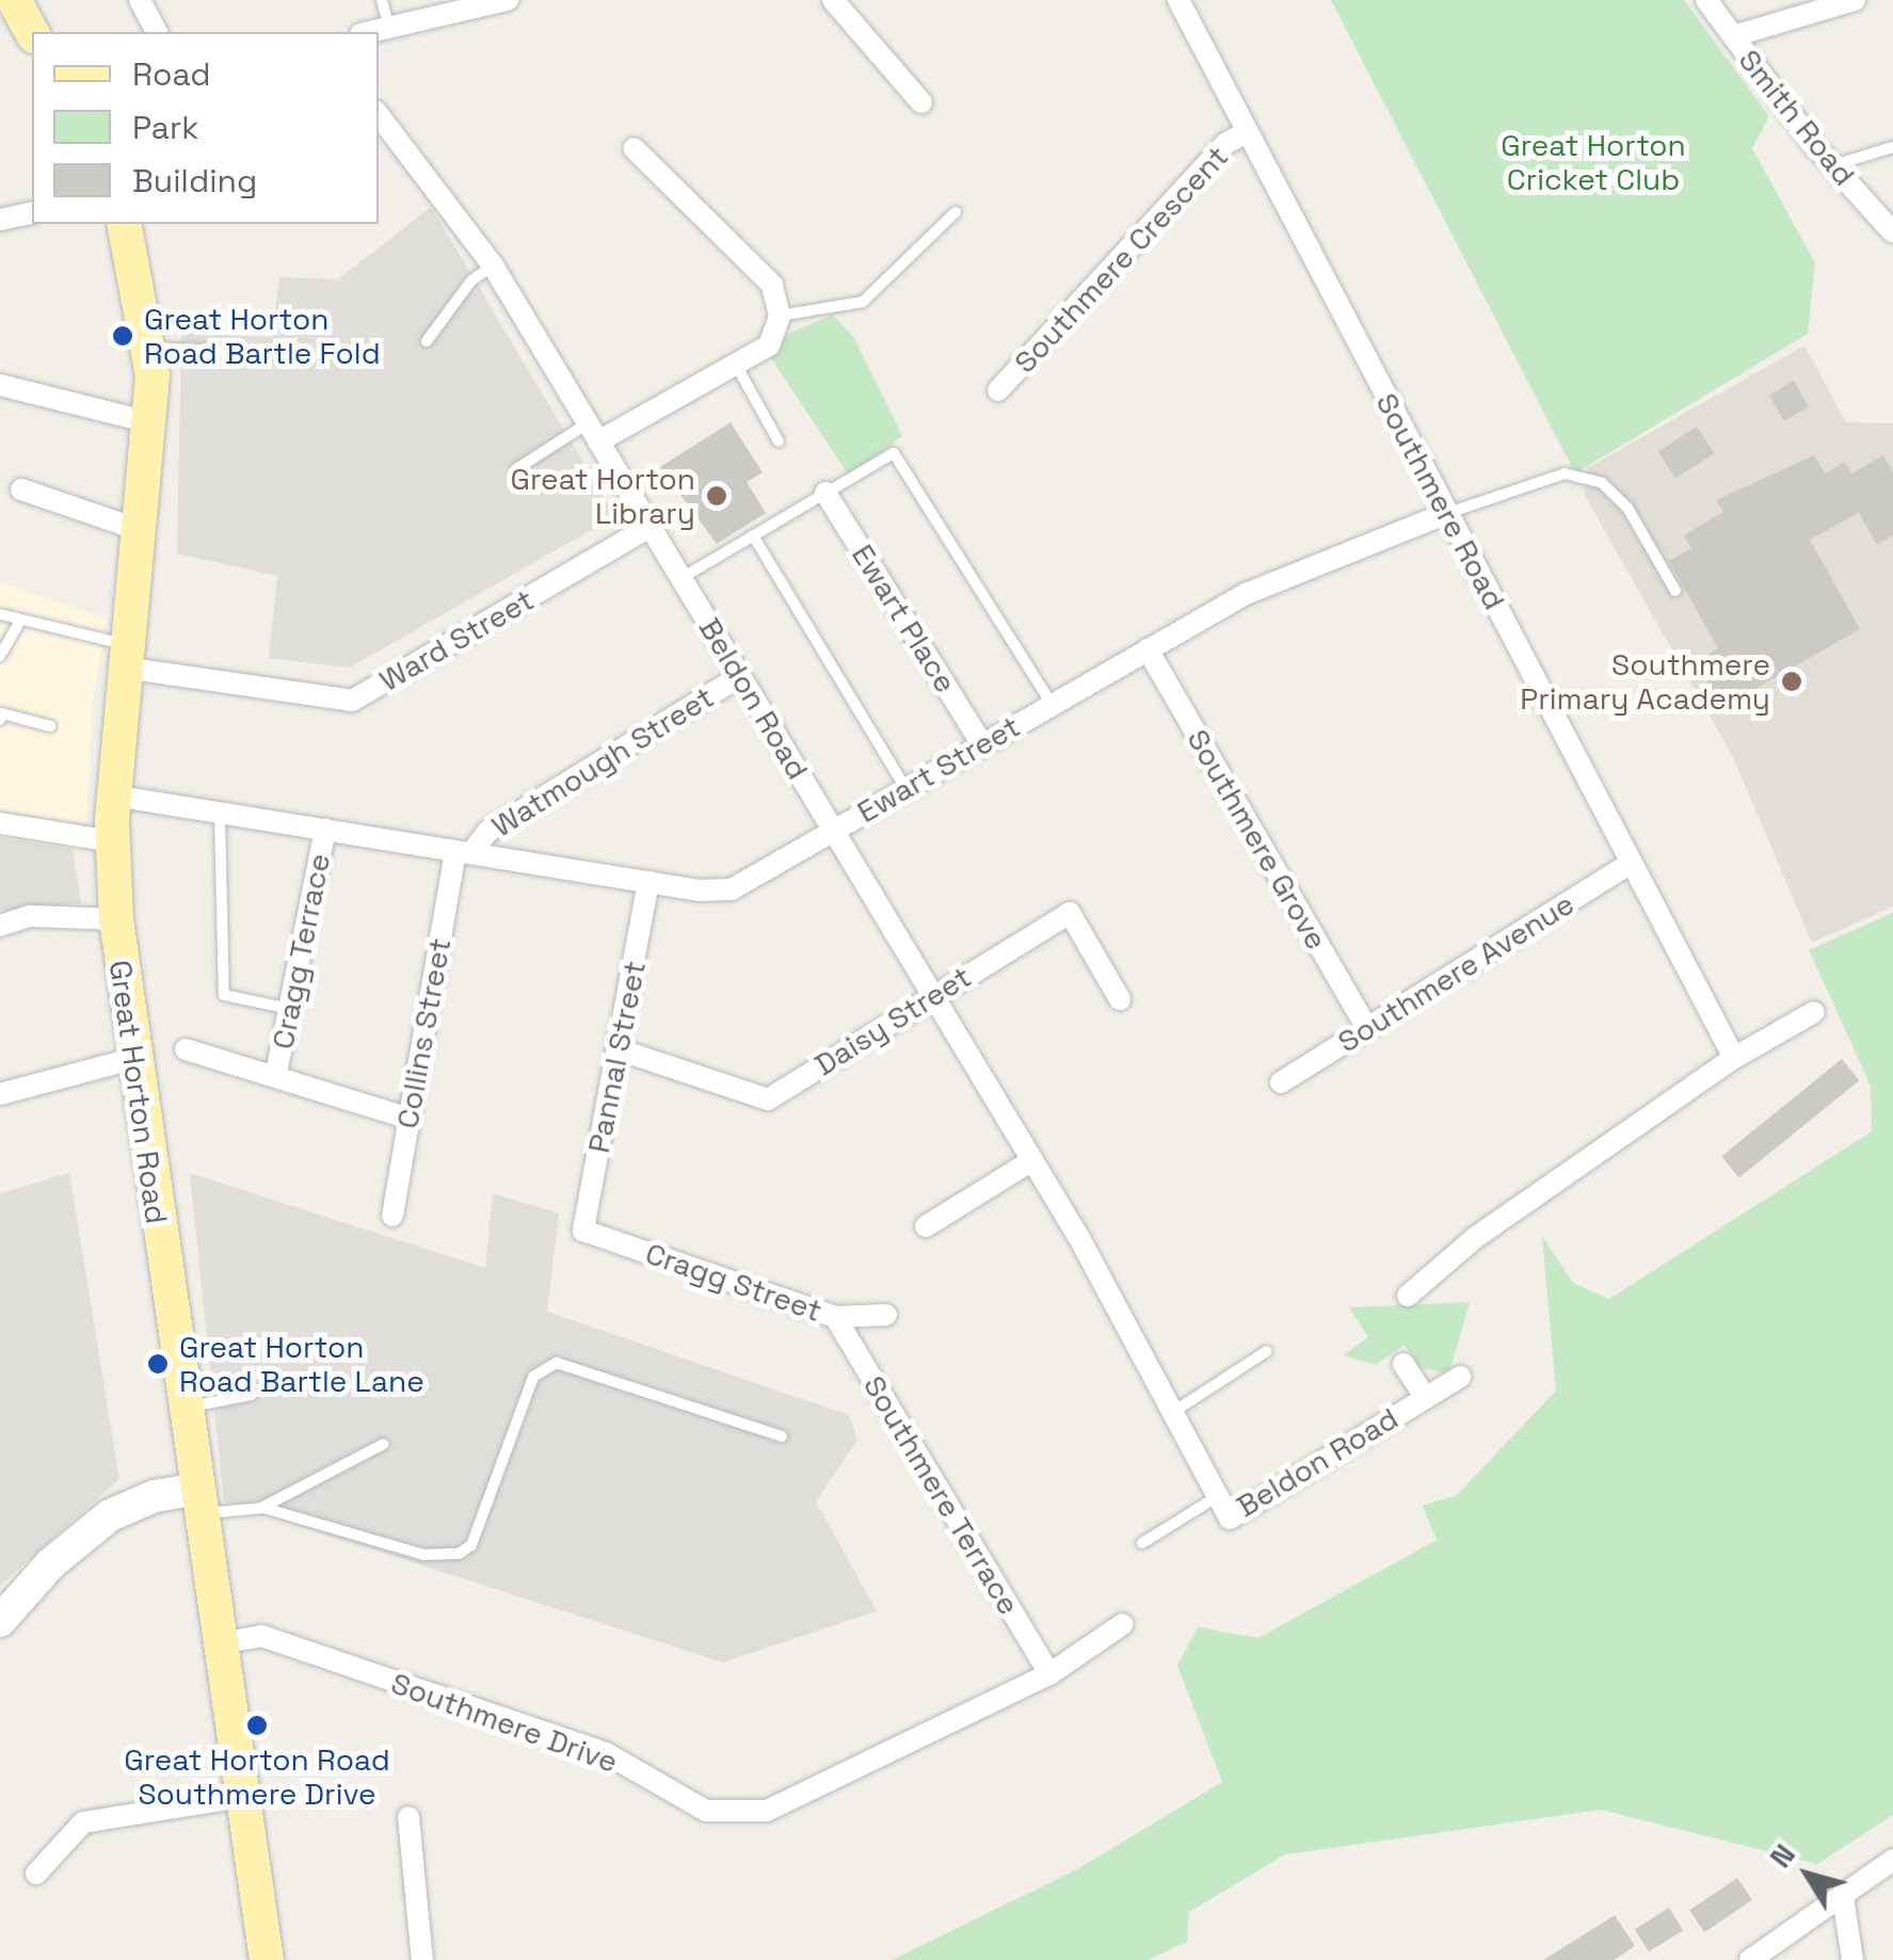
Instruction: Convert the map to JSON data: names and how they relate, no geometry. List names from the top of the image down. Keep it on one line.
{"streets":{"main road":["Great Horton Road"],"street":["Smith Road","Southmere Crescent","Southmere Road","Ewart Place","Ward Street","Beldon Road","Watmough Street","Ewart Street","Southmere Grove","Cragg Terrace","Southmere Avenue","Daisy Street","Collins Street","Pannal Street","Cragg Street","Southmere Terrace","Southmere Drive"]},"crossings":[["Southmere Crescent","Southmere Road"],["Southmere Road","Ewart Street"],["Southmere Road","Southmere Avenue"],["Ewart Place","Ewart Street"],["Ward Street","Beldon Road"],["Ward Street","Great Horton Road"],["Beldon Road","Watmough Street"],["Beldon Road","Ewart Street"],["Beldon Road","Daisy Street"],["Watmough Street","Ewart Street"],["Watmough Street","Collins Street"],["Ewart Street","Southmere Grove"],["Ewart Street","Cragg Terrace"],["Ewart Street","Collins Street"],["Ewart Street","Pannal Street"],["Ewart Street","Great Horton Road"],["Southmere Grove","Southmere Avenue"],["Daisy Street","Pannal Street"],["Pannal Street","Cragg Street"],["Great Horton Road","Southmere Drive"],["Cragg Street","Southmere Terrace"],["Southmere Terrace","Southmere Drive"]],"parks":["Great Horton Cricket Club"],"places":["Great Horton Road Bartle Fold","Great Horton Library","Southmere Primary Academy","Great Horton Road Bartle Lane","Great Horton Road Southmere Drive"],"legend":["Road","Park","Building"],"north":"top left"}
